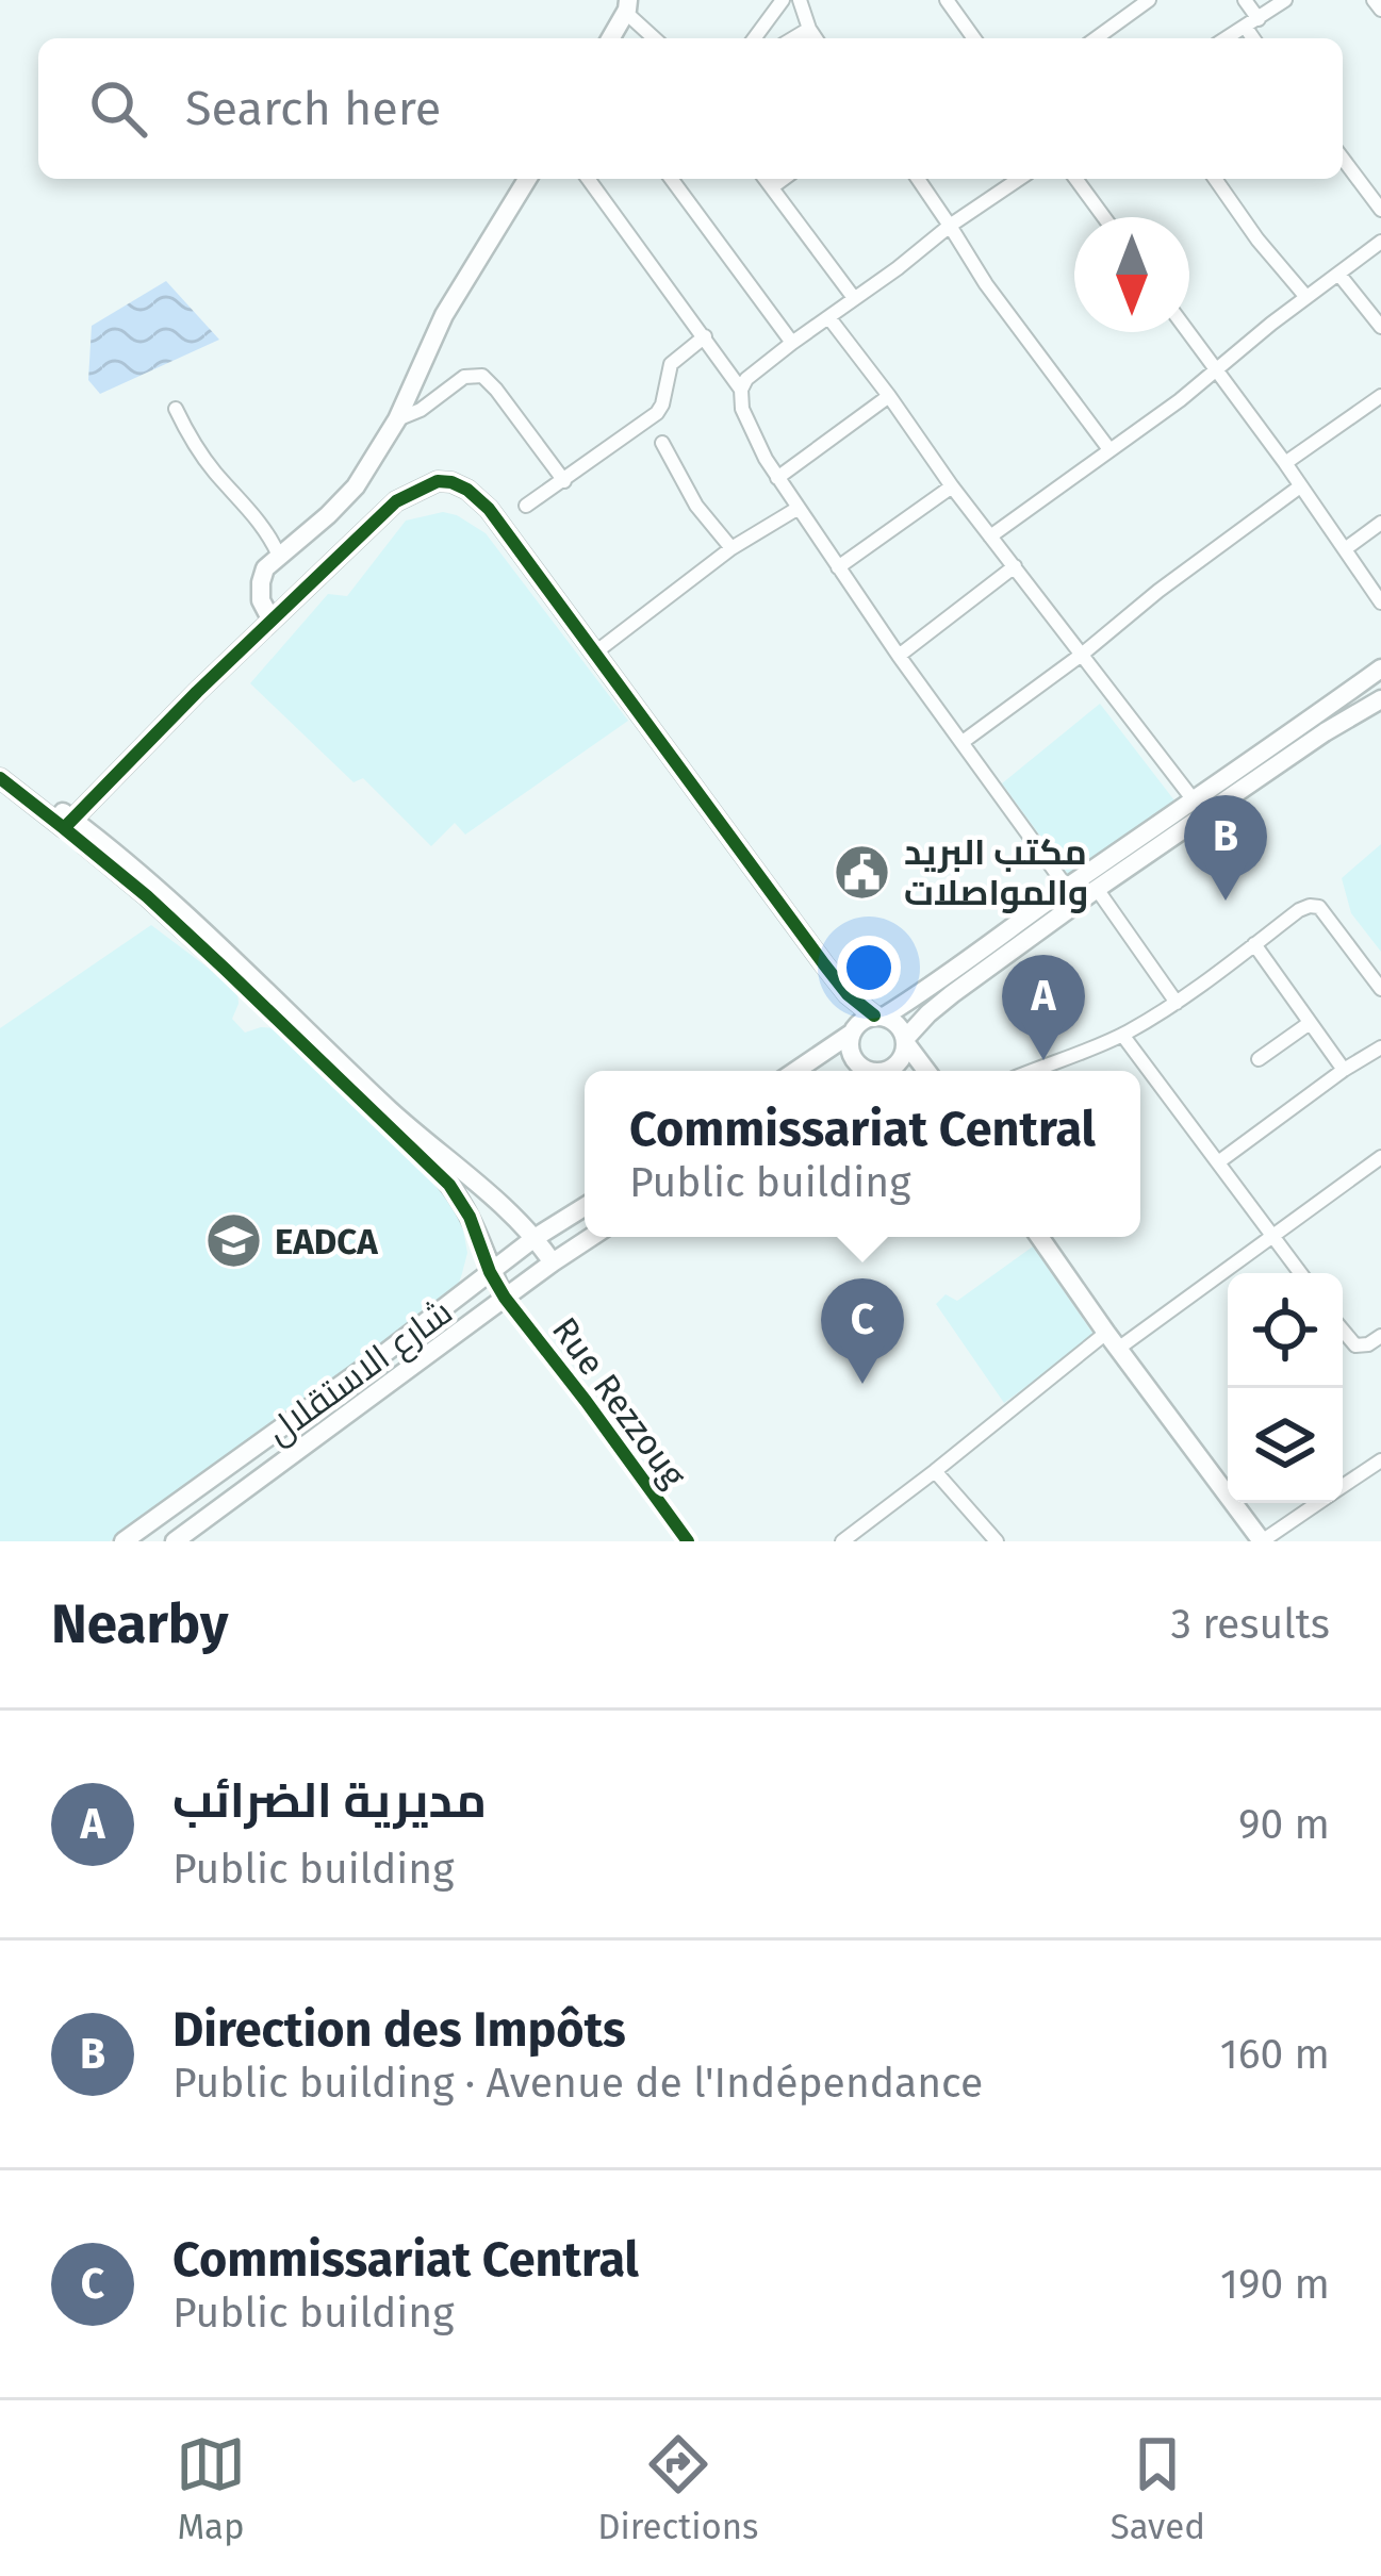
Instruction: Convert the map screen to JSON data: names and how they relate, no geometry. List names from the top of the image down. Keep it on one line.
{"streets":{"street":["شارع الاستقلال","Rue Rezzoug"]},"places":{"public building":["مكتب البريد والمواصلات"],"school or university":["EADCA"]},"north":"bottom","page":{"search":"Search here","pins":["B","A","C"],"popup":["Commissariat Central","Public building"],"heading":["Nearby","3 results"],"list":[{"mark":"A","name":"مديرية الضرائب","note":"Public building","value":"90 m"},{"mark":"B","name":"Direction des Impôts","note":"Public building · Avenue de l'Indépendance","value":"160 m"},{"mark":"C","name":"Commissariat Central","note":"Public building","value":"190 m"}],"nav":["Map","Directions","Saved"]}}
